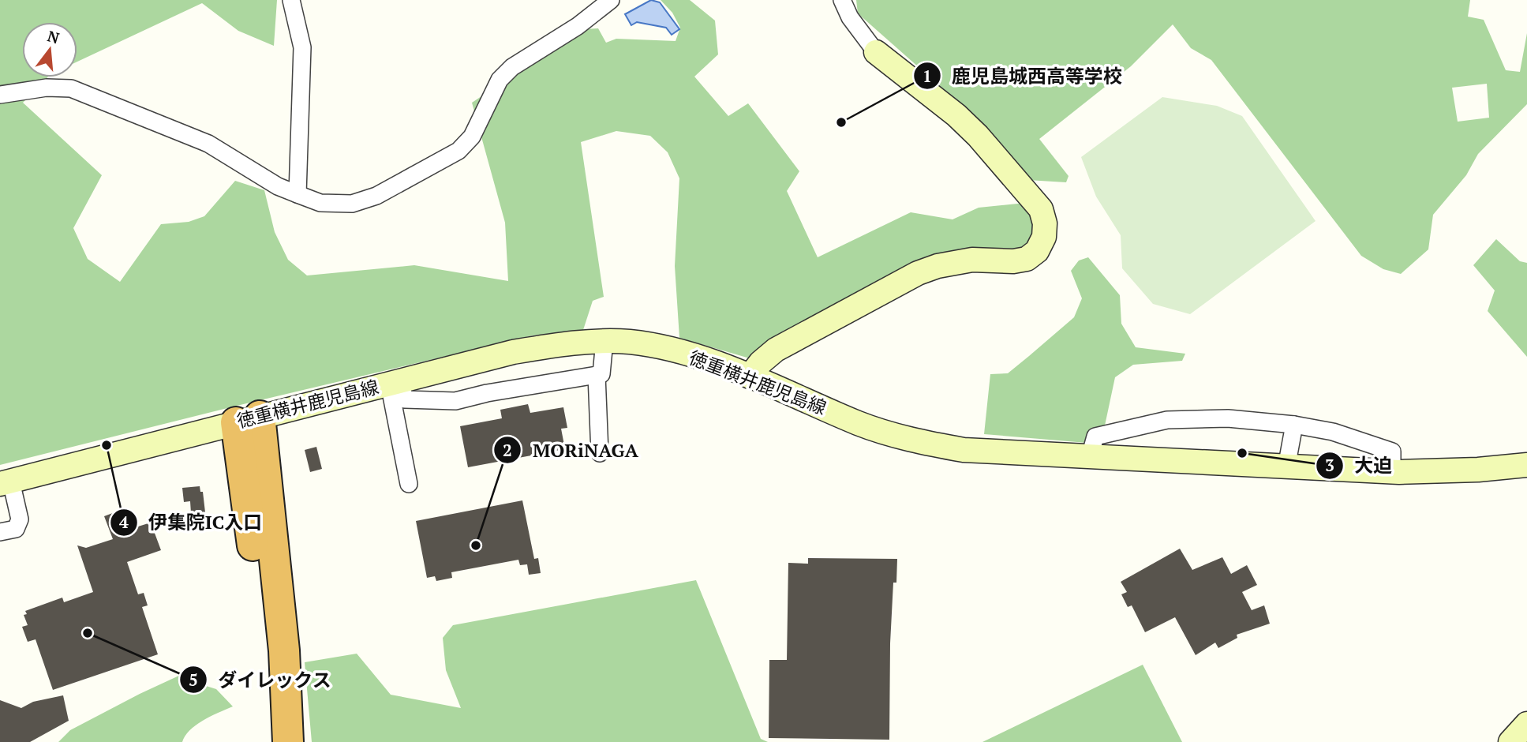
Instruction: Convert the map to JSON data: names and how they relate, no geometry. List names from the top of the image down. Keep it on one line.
{"streets":{"main road":["徳重横井鹿児島線"]},"places":["鹿児島城西高等学校","伊集院IC入口","大迫","MORiNAGA","ダイレックス"],"north":"top"}
